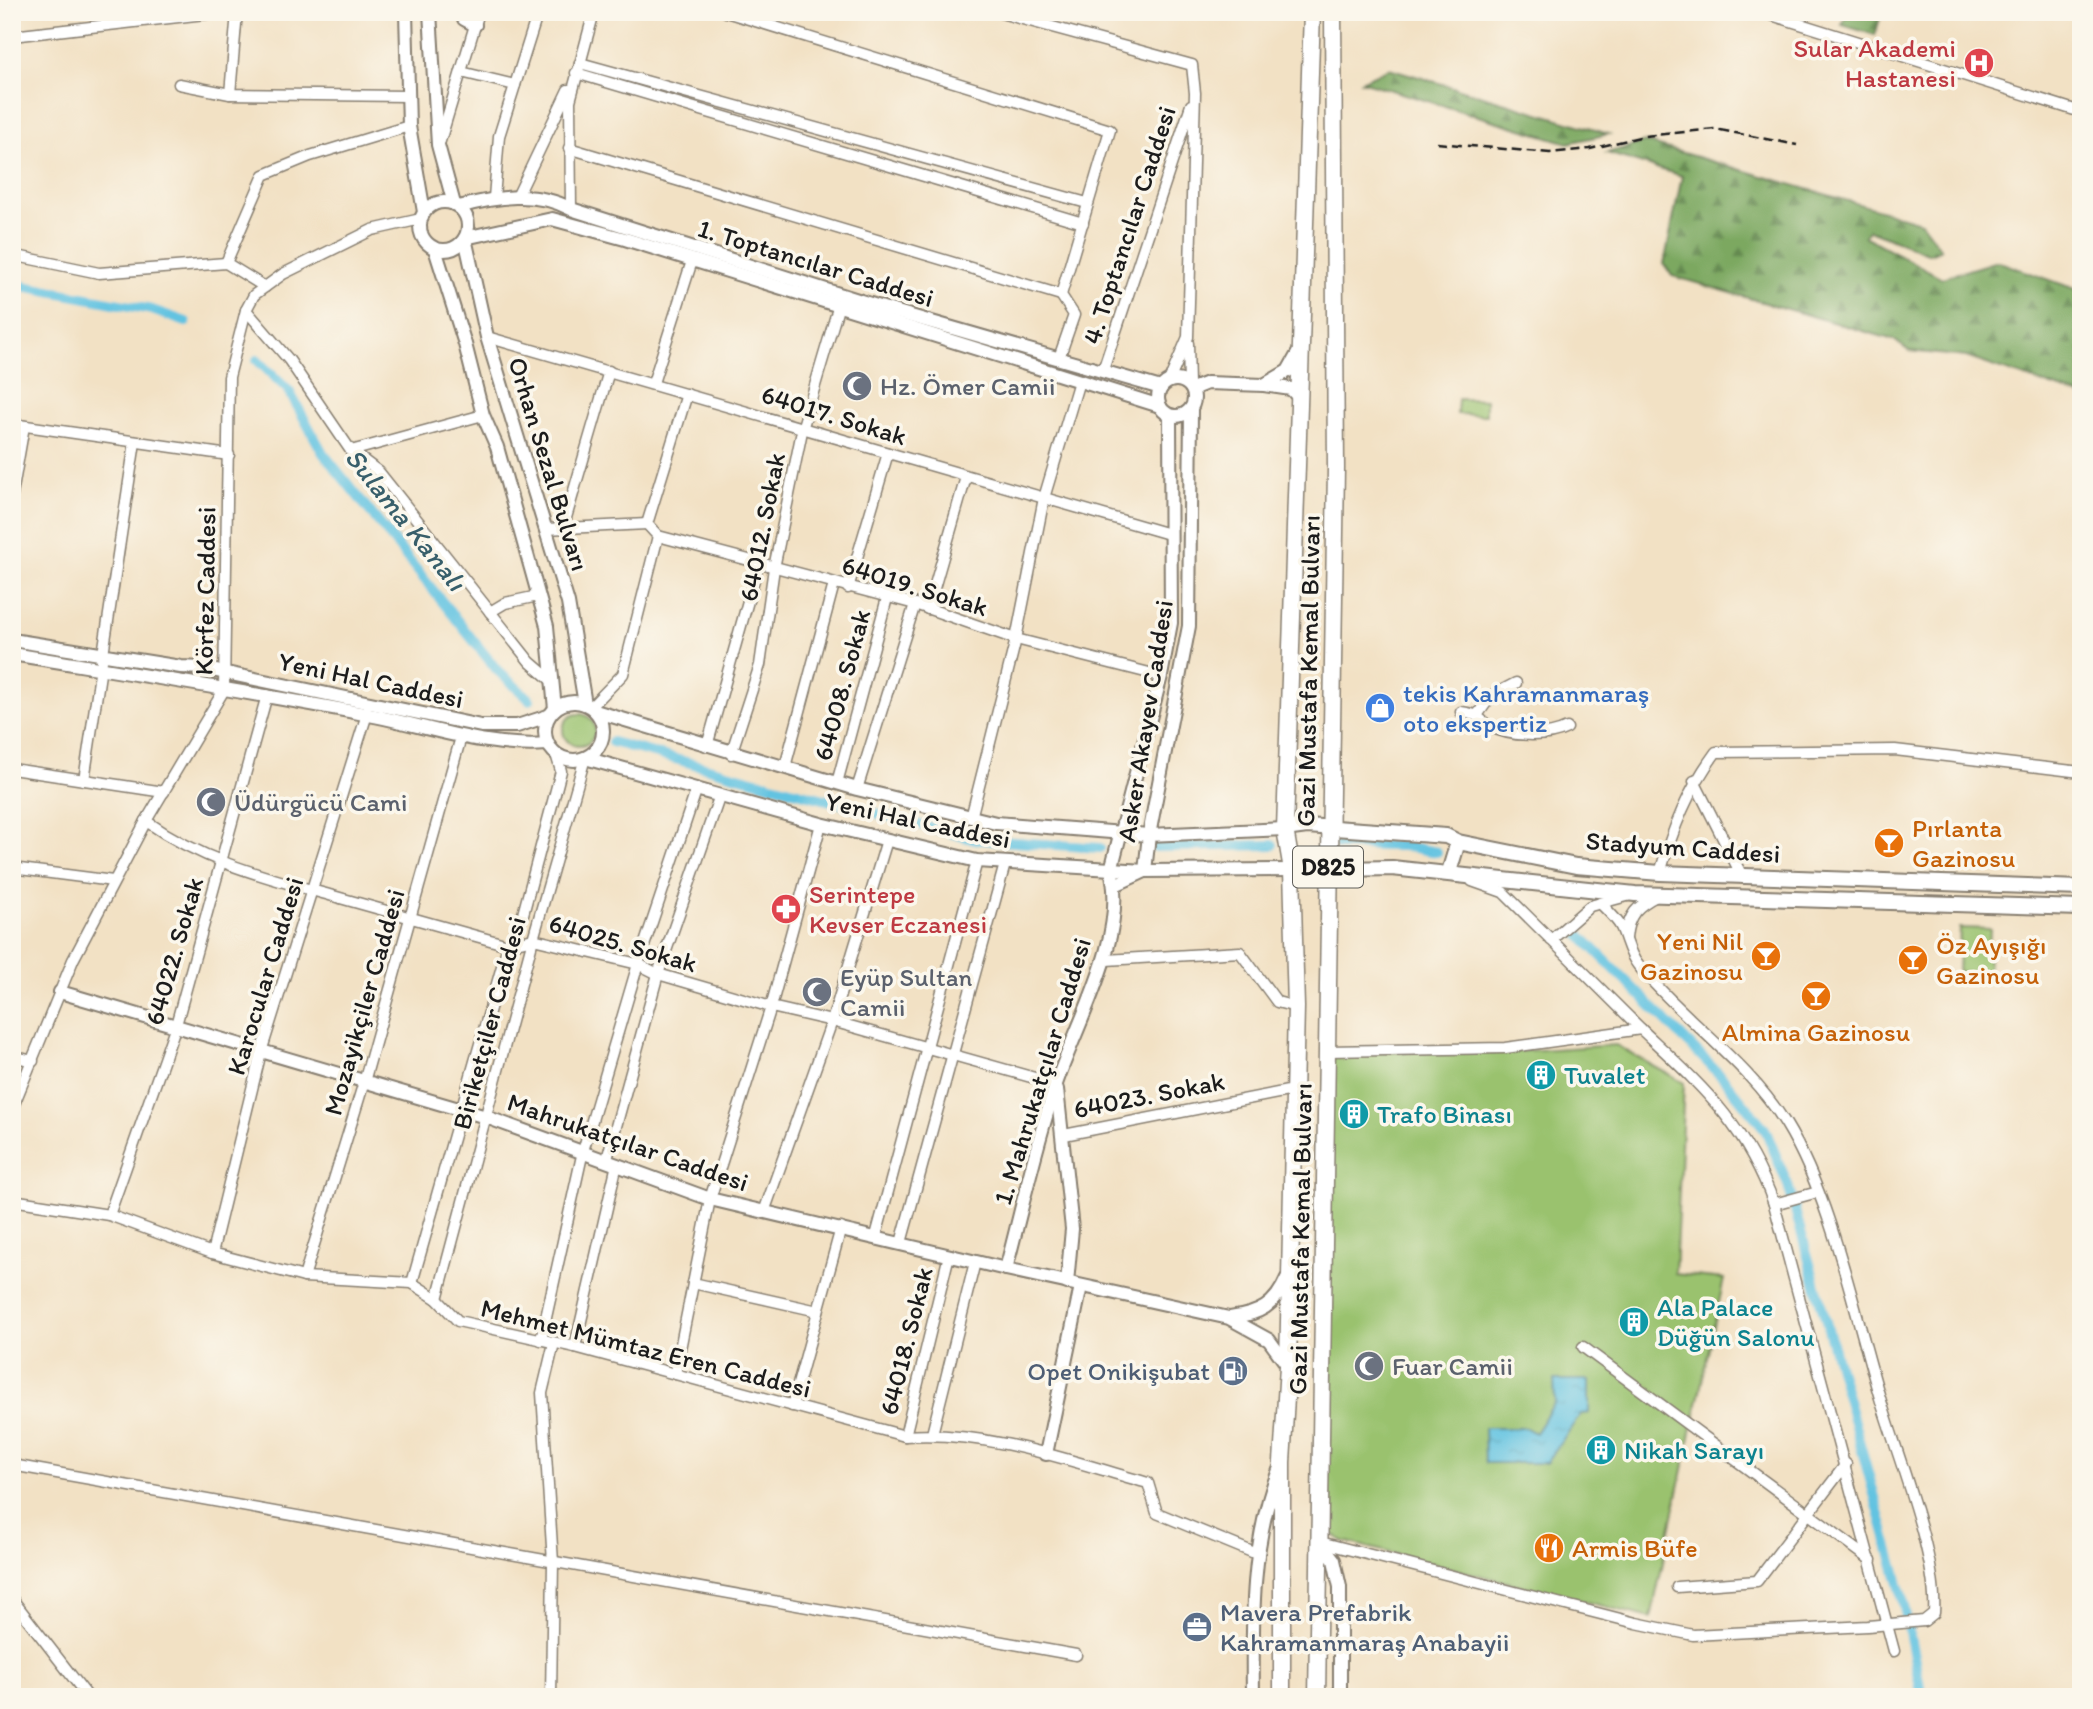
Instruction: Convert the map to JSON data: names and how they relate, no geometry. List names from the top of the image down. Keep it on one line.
{"streets":{"highway":["Gazi Mustafa Kemal Bulvarı","D825"],"main road":["Stadyum Caddesi"],"street":["4. Toptancılar Caddesi","1. Toptancılar Caddesi","64017. Sokak","Orhan Sezal Bulvarı","64012. Sokak","64019. Sokak","Körfez Caddesi","Yeni Hal Caddesi","64008. Sokak","Asker Akayev Caddesi","64025. Sokak","64022. Sokak","Karocular Caddesi","Mozayikçiler Caddesi","Biriketçiler Caddesi","1. Mahrukatçılar Caddesi","64023. Sokak","Mahrukatçılar Caddesi","64018. Sokak","Mehmet Mümtaz Eren Caddesi"]},"crossings":[["4. Toptancılar Caddesi","1. Toptancılar Caddesi"],["4. Toptancılar Caddesi","Asker Akayev Caddesi"],["1. Toptancılar Caddesi","Orhan Sezal Bulvarı"],["1. Toptancılar Caddesi","64012. Sokak"],["1. Toptancılar Caddesi","Körfez Caddesi"],["1. Toptancılar Caddesi","Asker Akayev Caddesi"],["64017. Sokak","Orhan Sezal Bulvarı"],["64017. Sokak","64012. Sokak"],["64017. Sokak","Asker Akayev Caddesi"],["Orhan Sezal Bulvarı","Körfez Caddesi"],["Orhan Sezal Bulvarı","Yeni Hal Caddesi"],["Orhan Sezal Bulvarı","Biriketçiler Caddesi"],["64012. Sokak","64019. Sokak"],["64012. Sokak","Yeni Hal Caddesi"],["64019. Sokak","64008. Sokak"],["64019. Sokak","Asker Akayev Caddesi"],["Körfez Caddesi","Yeni Hal Caddesi"],["Körfez Caddesi","64025. Sokak"],["Körfez Caddesi","Mahrukatçılar Caddesi"],["Gazi Mustafa Kemal Bulvarı","Yeni Hal Caddesi"],["Gazi Mustafa Kemal Bulvarı","Stadyum Caddesi"],["Gazi Mustafa Kemal Bulvarı","64023. Sokak"],["Gazi Mustafa Kemal Bulvarı","Mahrukatçılar Caddesi"],["Gazi Mustafa Kemal Bulvarı","Mehmet Mümtaz Eren Caddesi"],["Yeni Hal Caddesi","64008. Sokak"],["Yeni Hal Caddesi","Asker Akayev Caddesi"],["Yeni Hal Caddesi","Stadyum Caddesi"],["Yeni Hal Caddesi","64022. Sokak"],["Yeni Hal Caddesi","Karocular Caddesi"],["Yeni Hal Caddesi","Mozayikçiler Caddesi"],["Yeni Hal Caddesi","Biriketçiler Caddesi"],["Yeni Hal Caddesi","1. Mahrukatçılar Caddesi"],["Asker Akayev Caddesi","1. Mahrukatçılar Caddesi"],["64025. Sokak","64022. Sokak"],["64025. Sokak","Karocular Caddesi"],["64025. Sokak","Mozayikçiler Caddesi"],["64025. Sokak","Biriketçiler Caddesi"],["64025. Sokak","1. Mahrukatçılar Caddesi"],["64025. Sokak","64023. Sokak"],["64022. Sokak","Mahrukatçılar Caddesi"],["64022. Sokak","Mehmet Mümtaz Eren Caddesi"],["Karocular Caddesi","Mahrukatçılar Caddesi"],["Karocular Caddesi","Mehmet Mümtaz Eren Caddesi"],["Mozayikçiler Caddesi","Mahrukatçılar Caddesi"],["Mozayikçiler Caddesi","Mehmet Mümtaz Eren Caddesi"],["Biriketçiler Caddesi","Mahrukatçılar Caddesi"],["Biriketçiler Caddesi","Mehmet Mümtaz Eren Caddesi"],["1. Mahrukatçılar Caddesi","64023. Sokak"],["1. Mahrukatçılar Caddesi","Mahrukatçılar Caddesi"],["Mahrukatçılar Caddesi","64018. Sokak"],["64018. Sokak","Mehmet Mümtaz Eren Caddesi"]],"water":["Sulama Kanalı"],"places":{"hospital":["Sular Akademi Hastanesi"],"mosque":["Hz. Ömer Camii","Üdürgücü Cami","Eyüp Sultan Camii","Fuar Camii"],"shop":["tekis Kahramanmaraş oto ekspertiz"],"bar":["Pırlanta Gazinosu","Yeni Nil Gazinosu","Öz Ayışığı Gazinosu","Almina Gazinosu"],"pharmacy":["Serintepe Kevser Eczanesi"],"building":["Tuvalet","Trafo Binası","Ala Palace Düğün Salonu","Nikah Sarayı"],"fuel station":["Opet Onikişubat"],"restaurant":["Armis Büfe"],"office":["Mavera Prefabrik Kahramanmaraş Anabayii"]}}
